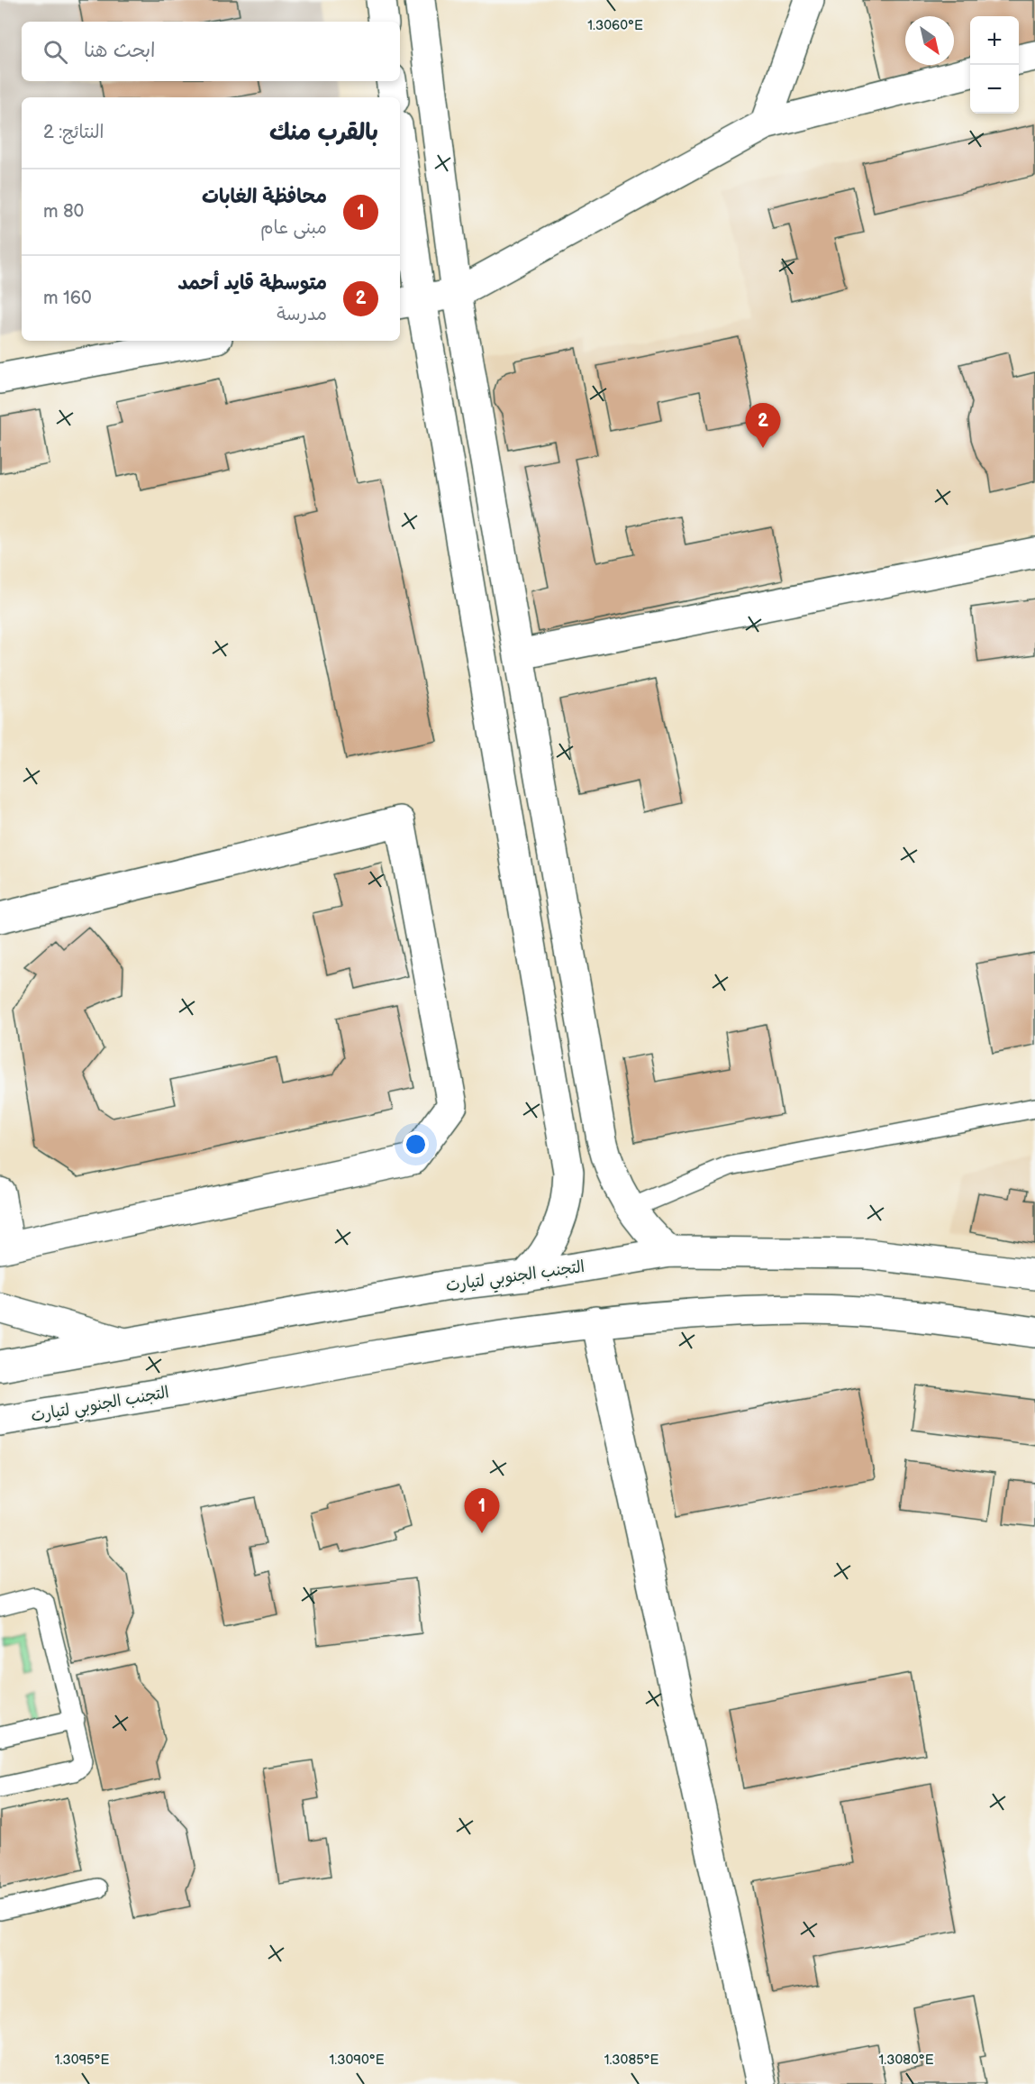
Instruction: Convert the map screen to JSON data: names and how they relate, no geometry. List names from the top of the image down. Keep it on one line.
{"streets":{"main road":["التجنب الجنوبي لتيارت"]},"north":"bottom right","page":{"map_buttons":["+","−"],"search":"ابحث هنا","heading":["بالقرب منك","النتائج: 2"],"list":[{"mark":"1","name":"محافظة الغابات","note":"مبنى عام","value":"80 m"},{"mark":"2","name":"متوسطة قايد أحمد","note":"مدرسة","value":"160 m"}],"pins":["2","1"]},"coordinates":["1.3060°E","1.3095°E","1.3090°E","1.3085°E","1.3080°E"]}
